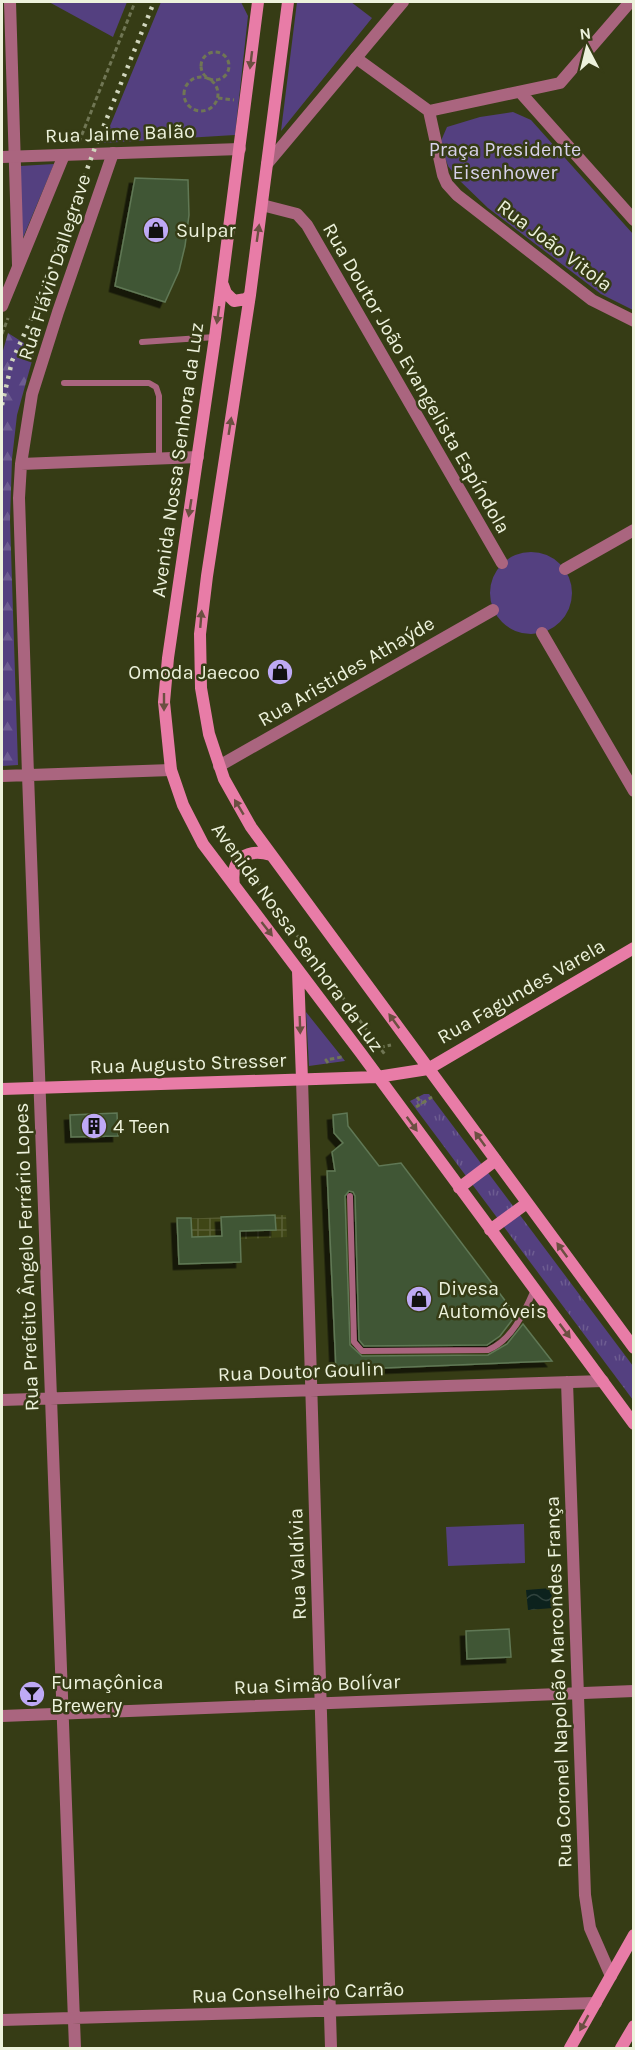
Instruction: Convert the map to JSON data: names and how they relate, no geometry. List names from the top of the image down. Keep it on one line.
{"streets":{"main road":["Avenida Nossa Senhora da Luz","Rua Fagundes Varela","Rua Augusto Stresser"],"street":["Rua Jaime Balão","Rua João Vitola","Rua Flávio Dallegrave","Rua Doutor João Evangelista Espíndola","Rua Aristides Athaýde","Rua Prefeito Ângelo Ferrário Lopes","Rua Doutor Goulin","Rua Valdívia","Rua Coronel Napoleão Marcondes França","Rua Simão Bolívar","Rua Conselheiro Carrão"]},"crossings":[["Rua Jaime Balão","Rua Flávio Dallegrave"],["Rua Jaime Balão","Avenida Nossa Senhora da Luz"],["Rua Flávio Dallegrave","Rua Prefeito Ângelo Ferrário Lopes"],["Rua Doutor João Evangelista Espíndola","Avenida Nossa Senhora da Luz"],["Avenida Nossa Senhora da Luz","Rua Aristides Athaýde"],["Avenida Nossa Senhora da Luz","Rua Fagundes Varela"],["Avenida Nossa Senhora da Luz","Rua Augusto Stresser"],["Avenida Nossa Senhora da Luz","Rua Doutor Goulin"],["Rua Fagundes Varela","Rua Augusto Stresser"],["Rua Augusto Stresser","Rua Prefeito Ângelo Ferrário Lopes"],["Rua Augusto Stresser","Rua Valdívia"],["Rua Prefeito Ângelo Ferrário Lopes","Rua Doutor Goulin"],["Rua Prefeito Ângelo Ferrário Lopes","Rua Simão Bolívar"],["Rua Prefeito Ângelo Ferrário Lopes","Rua Conselheiro Carrão"],["Rua Doutor Goulin","Rua Valdívia"],["Rua Doutor Goulin","Rua Coronel Napoleão Marcondes França"],["Rua Valdívia","Rua Simão Bolívar"],["Rua Valdívia","Rua Conselheiro Carrão"],["Rua Coronel Napoleão Marcondes França","Rua Simão Bolívar"]],"parks":["Praça Presidente Eisenhower"],"places":{"shop":["Sulpar","Omoda Jaecoo","Divesa Automóveis"],"building":["4 Teen"],"bar":["Fumaçônica Brewery"]},"north":"top"}
